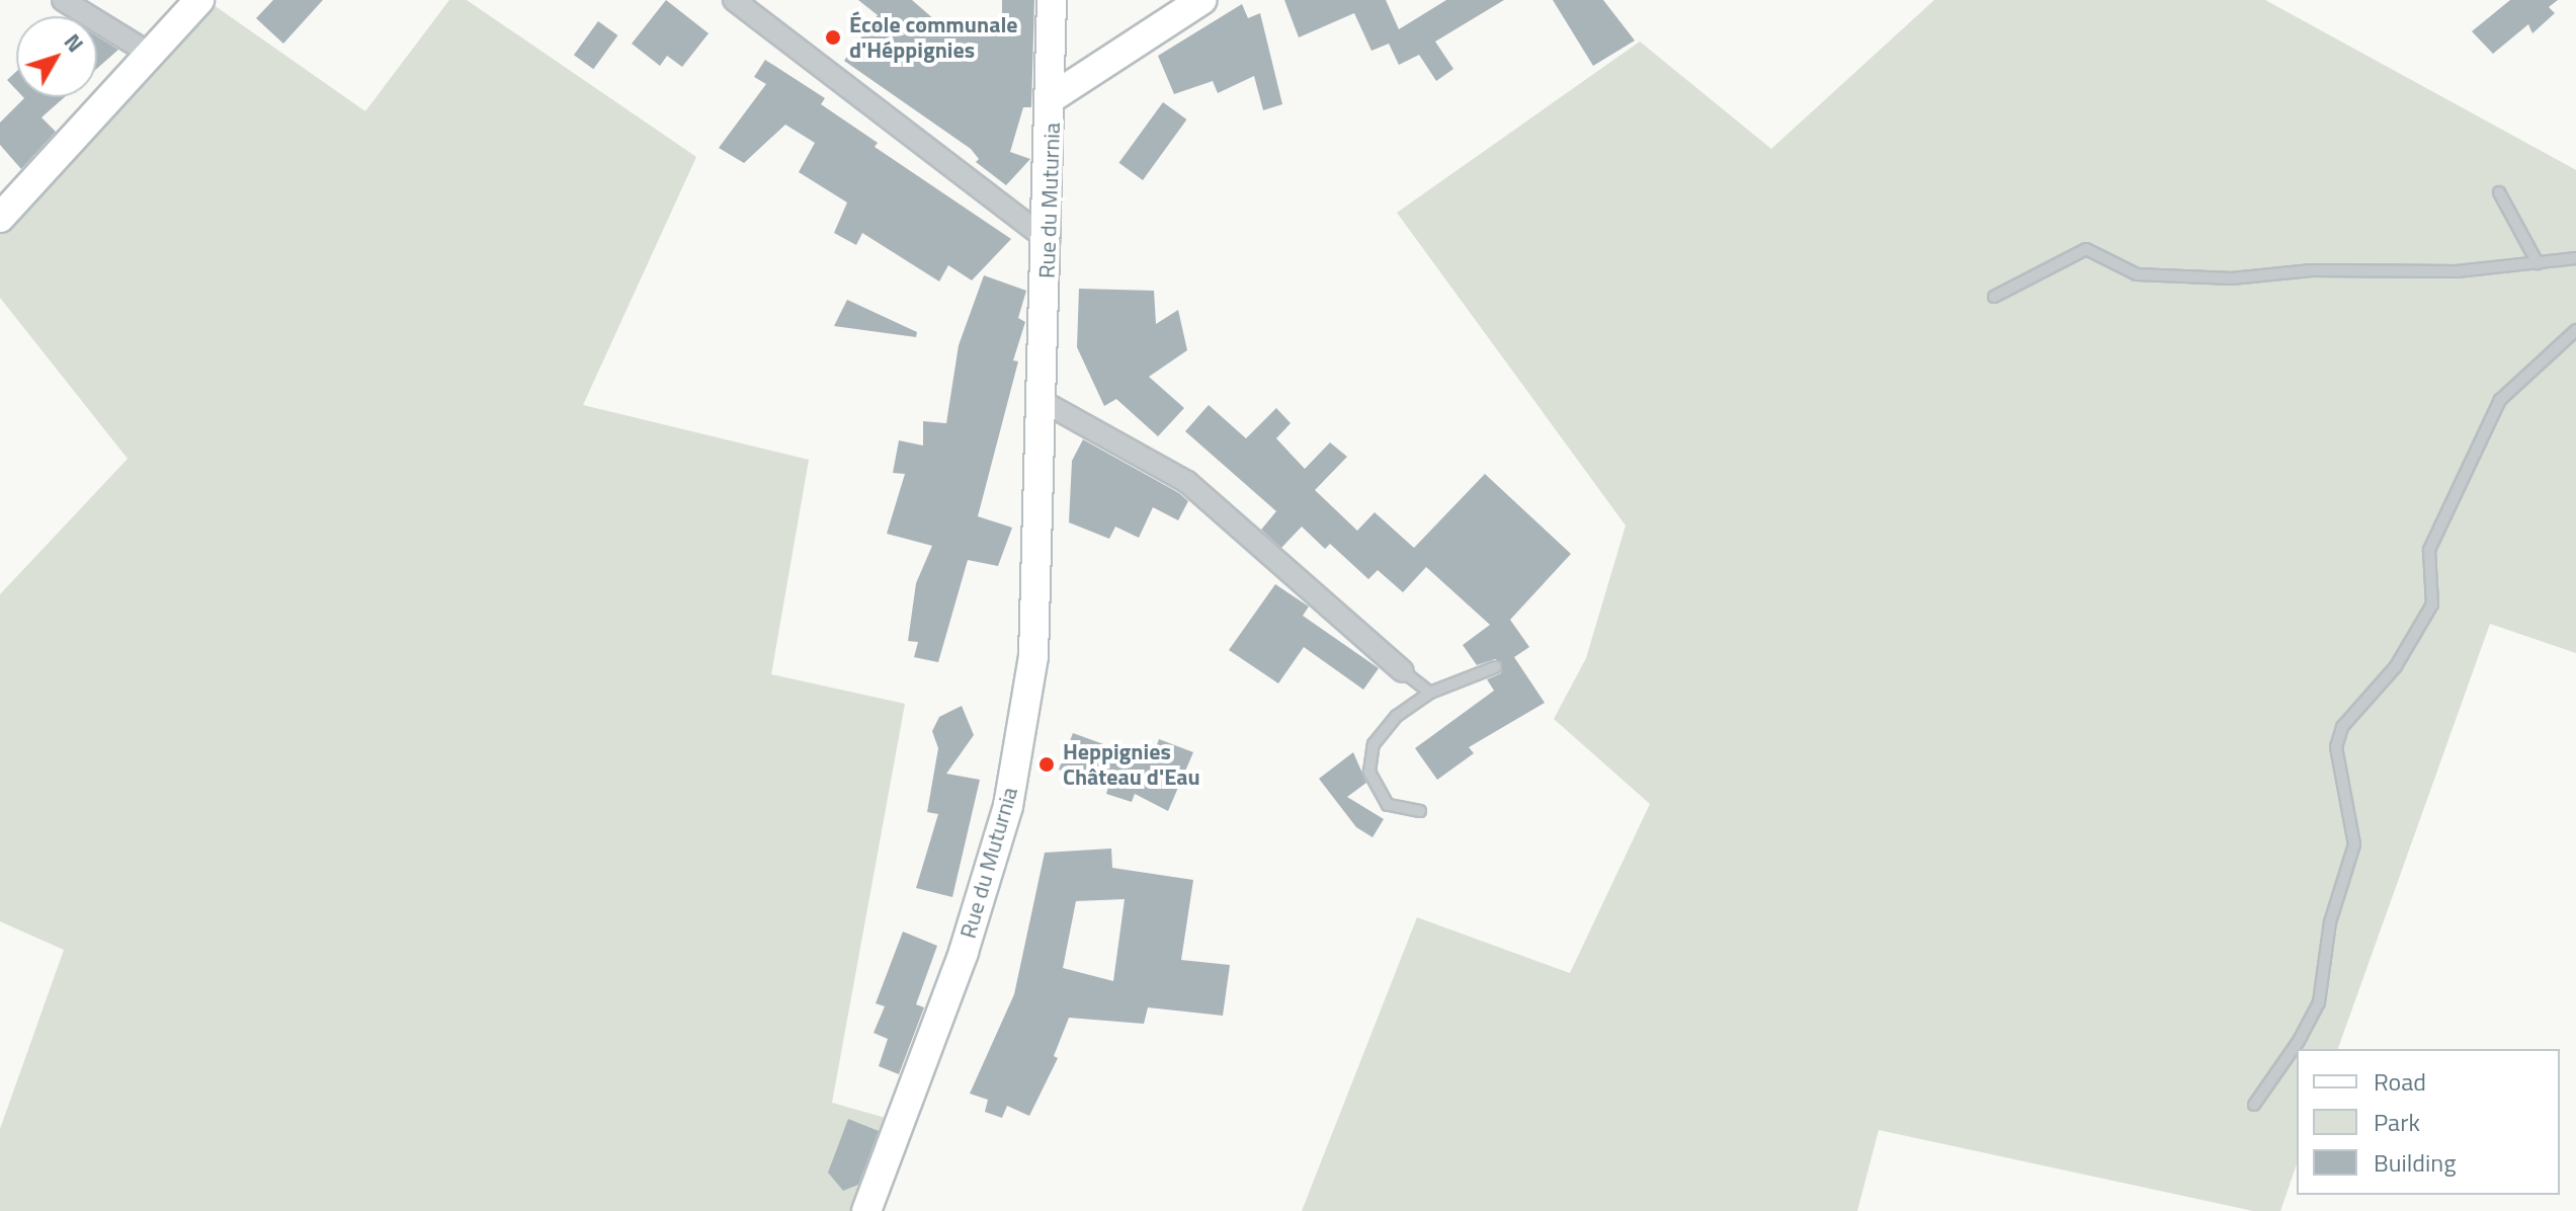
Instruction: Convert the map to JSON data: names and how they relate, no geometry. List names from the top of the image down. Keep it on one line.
{"streets":{"street":["Rue du Muturnia"]},"places":["École communale d'Héppignies","Heppignies Château d'Eau"],"legend":["Road","Park","Building"],"north":"top right"}
